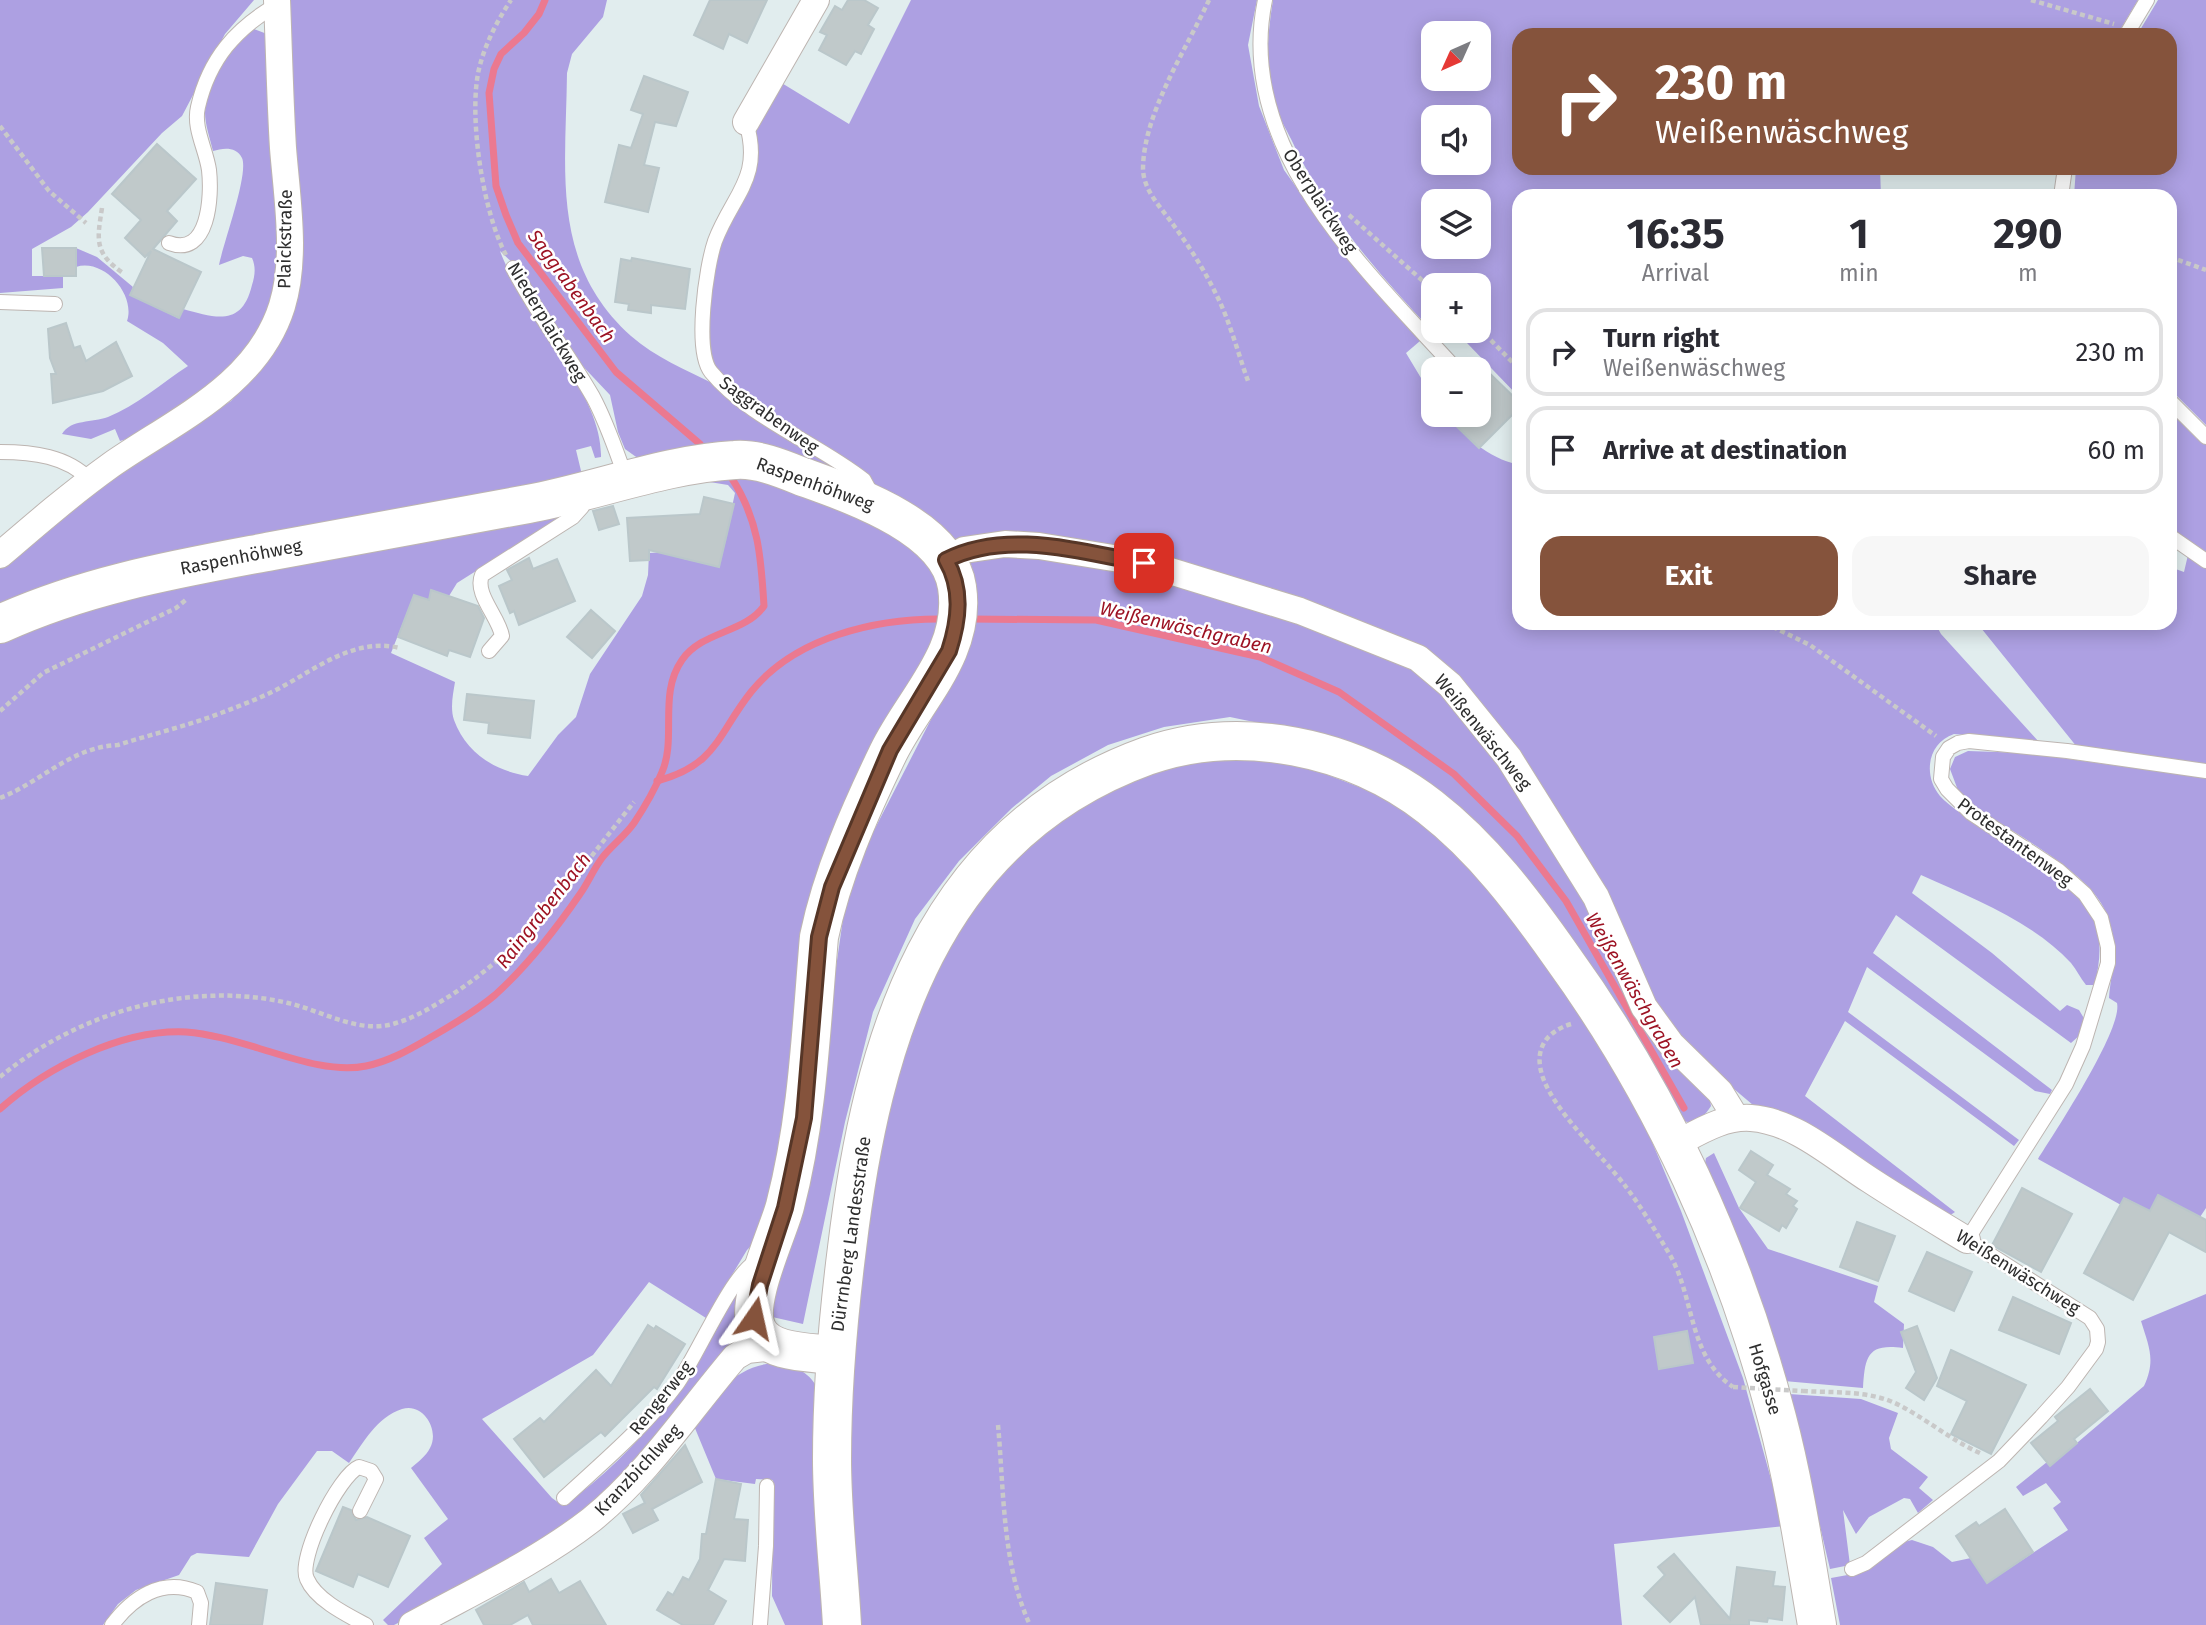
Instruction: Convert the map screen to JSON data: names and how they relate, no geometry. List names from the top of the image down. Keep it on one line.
{"streets":{"main road":["Raspenhöhweg","Dürrnberg Landesstraße","Hofgasse"],"street":["Plaickstraße","Saggrabenweg","Weißenwäschweg","Kranzbichlweg"],"lane":["Oberplaickweg","Niederplaickweg","Protestantenweg","Rengerweg"]},"crossings":[["Niederplaickweg","Raspenhöhweg"],["Saggrabenweg","Raspenhöhweg"],["Raspenhöhweg","Weißenwäschweg"],["Raspenhöhweg","Rengerweg"],["Weißenwäschweg","Protestantenweg"],["Weißenwäschweg","Dürrnberg Landesstraße"],["Weißenwäschweg","Hofgasse"],["Dürrnberg Landesstraße","Hofgasse"]],"water":["Saggrabenbach","Weißenwäschgraben","Raingrabenbach"],"north":"bottom left","page":{"map_buttons":["+","−"],"turn":["230 m","Weißenwäschweg"],"eta":["16:35","Arrival","1","min","290","m"],"list":[{"name":"Turn right","note":"Weißenwäschweg","value":"230 m"},{"name":"Arrive at destination","value":"60 m"}],"buttons":["Exit","Share"]}}
